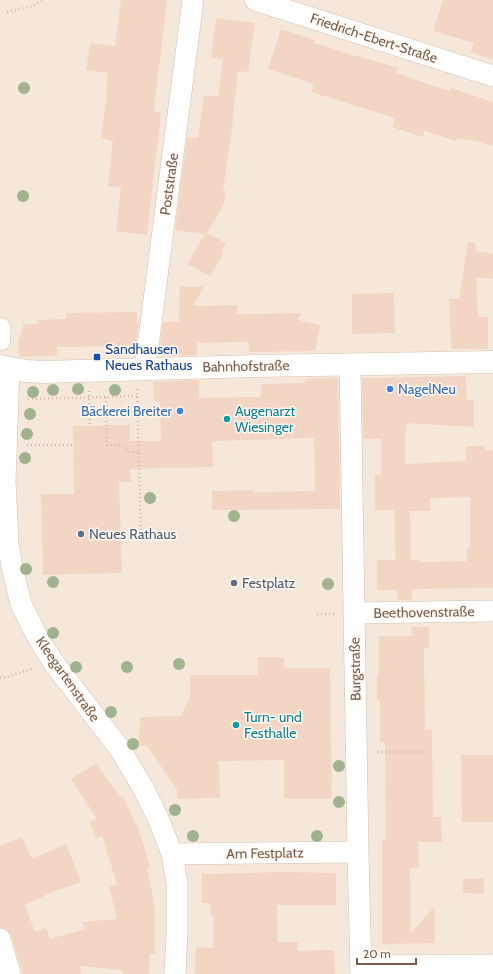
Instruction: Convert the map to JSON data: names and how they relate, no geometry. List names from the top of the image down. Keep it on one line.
{"streets":{"street":["Friedrich-Ebert-Straße","Poststraße","Bahnhofstraße","Beethovenstraße","Burgstraße","Kleegartenstraße","Am Festplatz"]},"crossings":[["Poststraße","Bahnhofstraße"],["Bahnhofstraße","Burgstraße"],["Bahnhofstraße","Kleegartenstraße"],["Beethovenstraße","Burgstraße"],["Burgstraße","Am Festplatz"],["Kleegartenstraße","Am Festplatz"]],"places":{"transit":["Sandhausen Neues Rathaus"],"other":["NagelNeu","Bäckerei Breiter","Augenarzt Wiesinger","Neues Rathaus","Festplatz","Turn- und Festhalle"]},"scale_bar":"20 m"}
